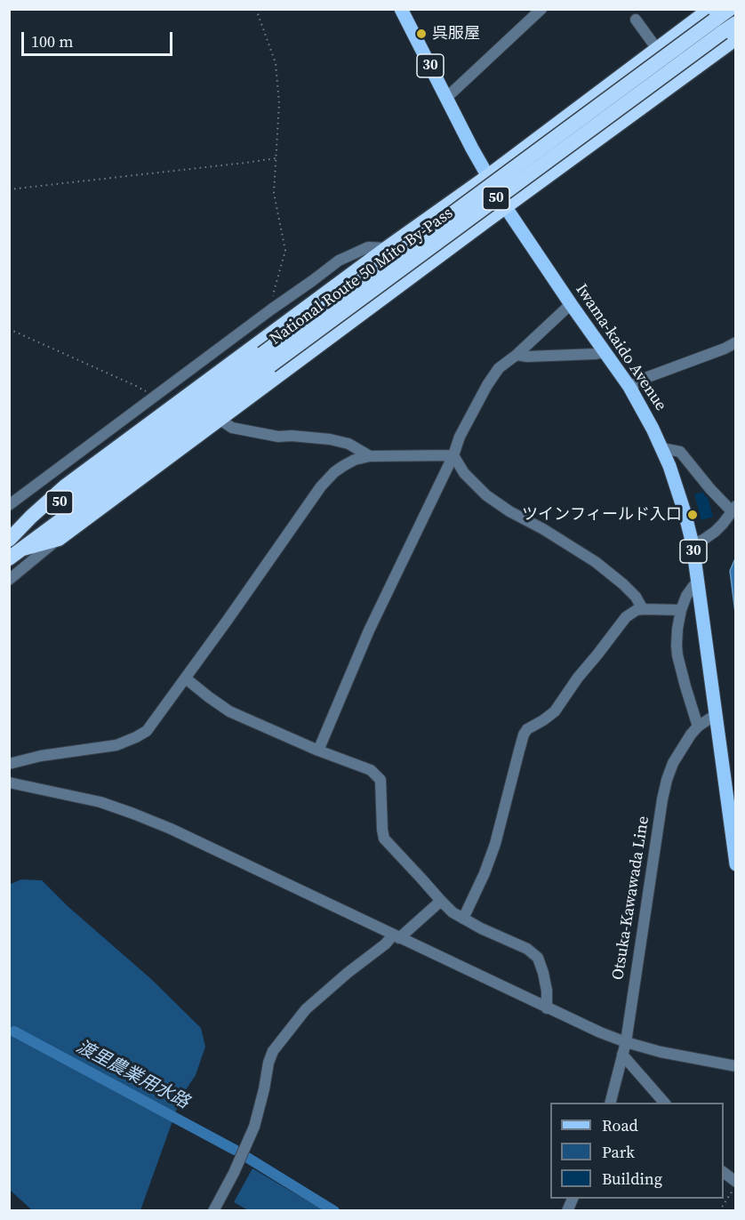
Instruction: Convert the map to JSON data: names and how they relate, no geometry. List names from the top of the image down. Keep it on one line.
{"streets":{"highway":["50","National Route 50 Mito By-Pass"],"main road":["30","Iwama-kaido Avenue"],"street":["Otsuka-Kawawada Line"]},"crossings":[["Iwama-kaido Avenue","Otsuka-Kawawada Line"]],"water":["渡里農業用水路"],"places":["呉服屋","ツインフィールド入口"],"legend":["Road","Park","Building"],"scale_bar":"100 m"}
